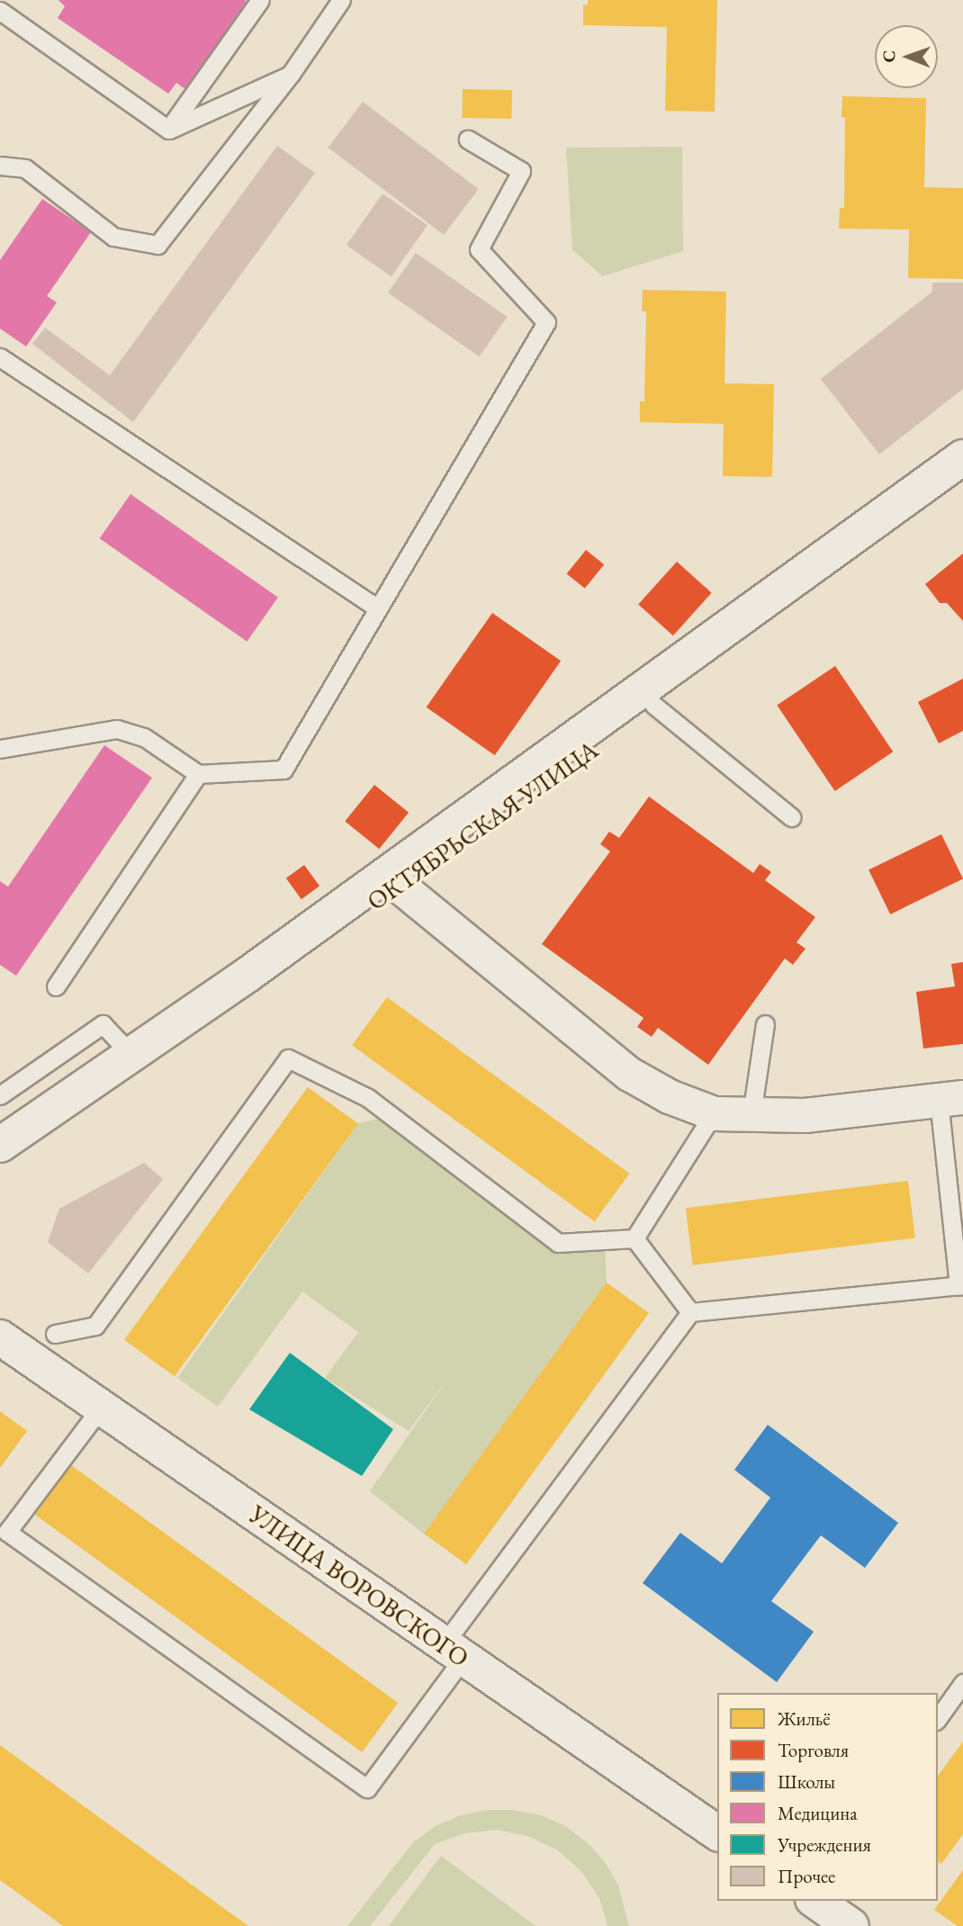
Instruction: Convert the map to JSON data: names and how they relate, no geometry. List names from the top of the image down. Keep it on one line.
{"streets":{"street":["ОКТЯБРЬСКАЯ УЛИЦА","УЛИЦА ВОРОВСКОГО"]},"legend":["Жильё","Торговля","Школы","Медицина","Учреждения","Прочее"],"north":"left"}
